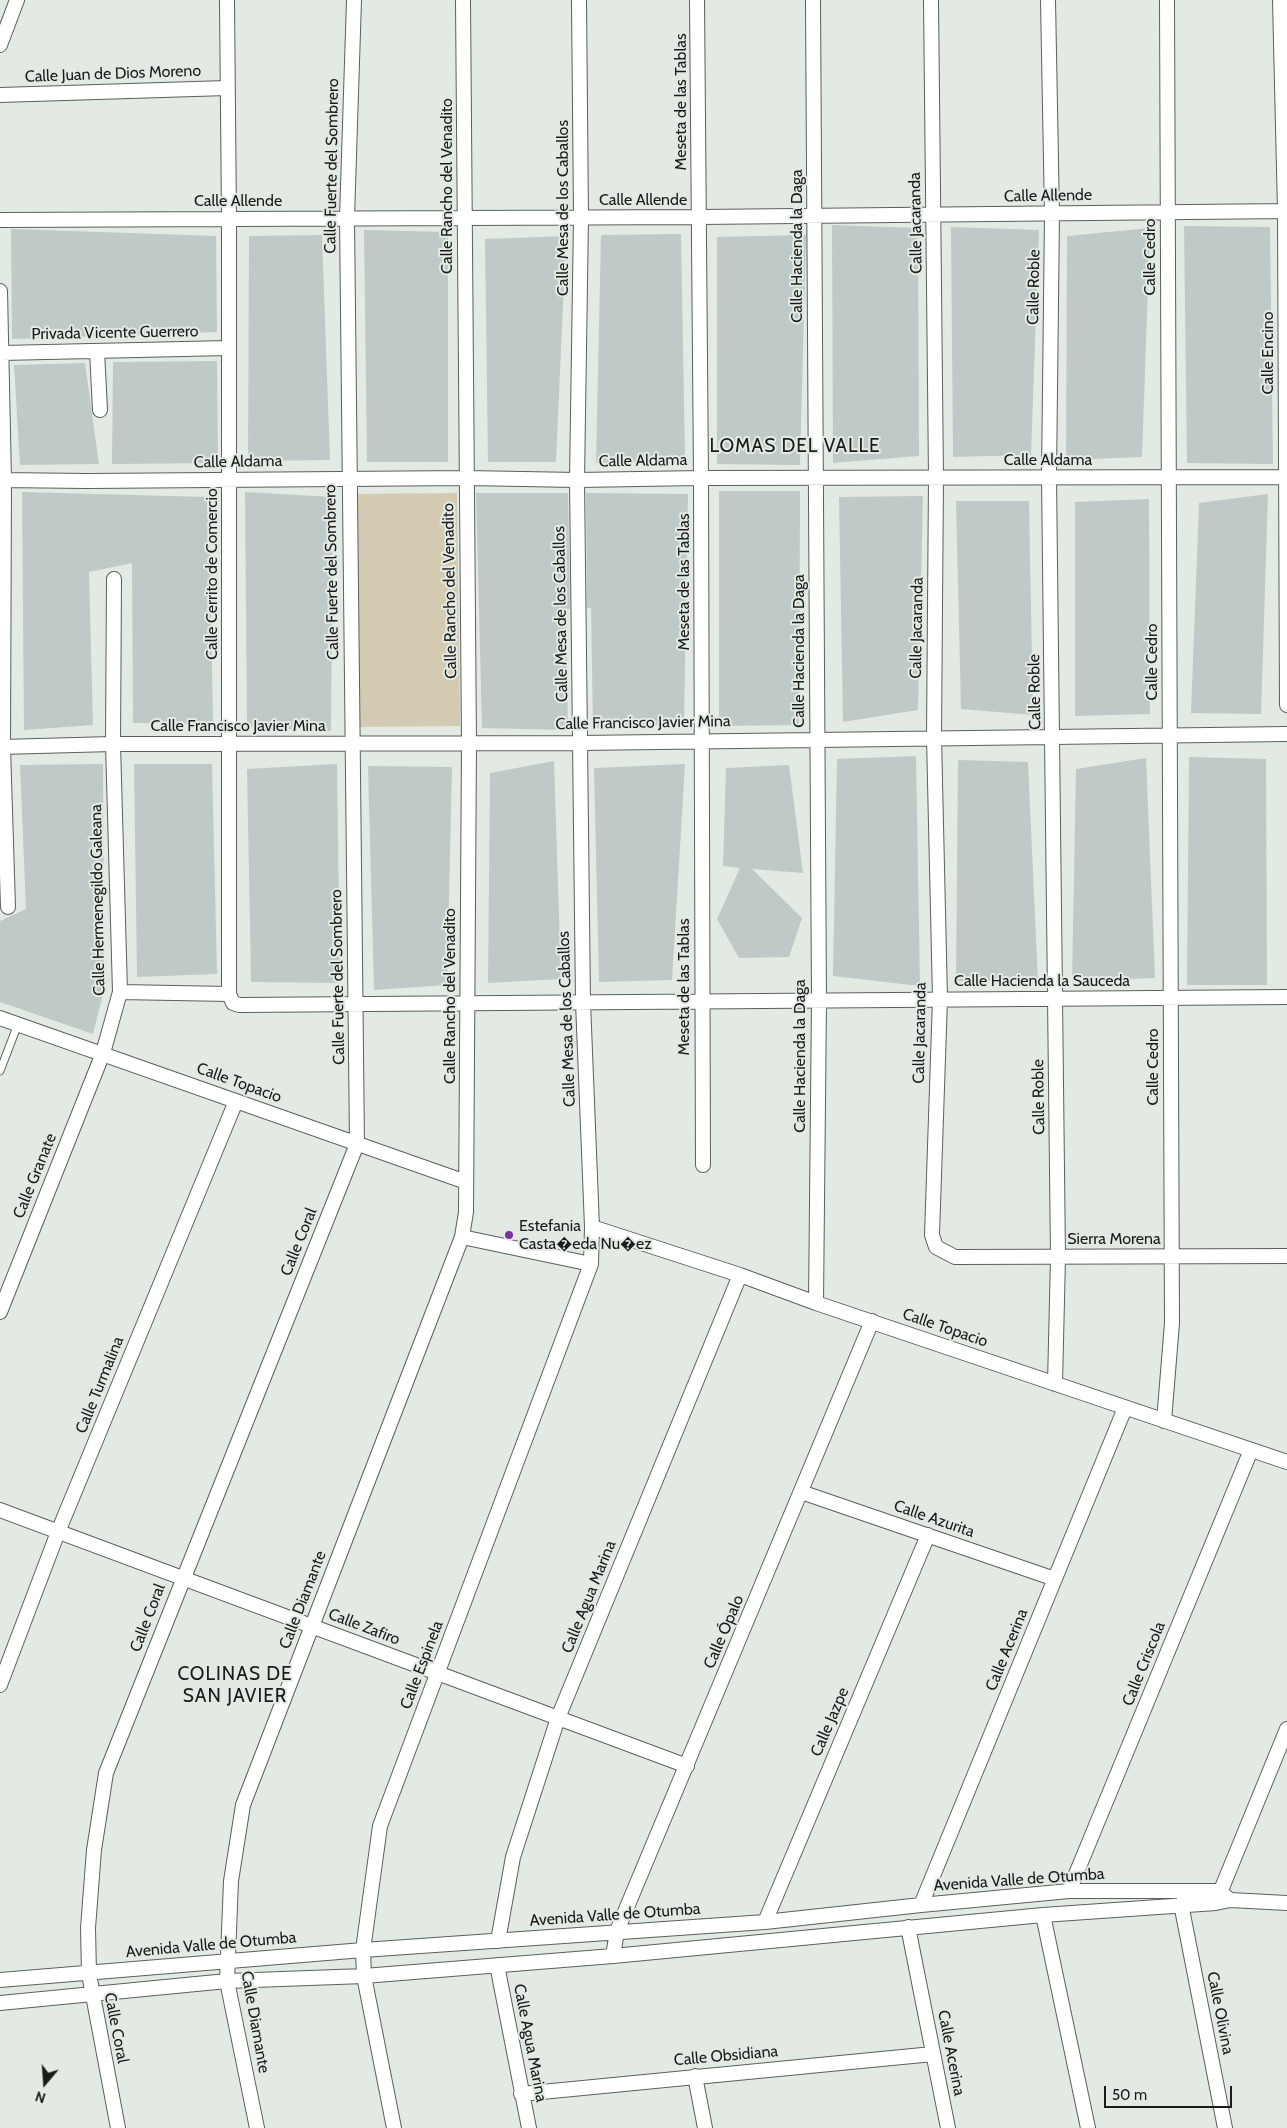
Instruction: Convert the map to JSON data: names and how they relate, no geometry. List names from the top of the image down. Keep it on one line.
{"streets":{"street":["Calle Juan de Dios Moreno","Meseta de las Tablas","Calle Fuerte del Sombrero","Calle Rancho del Venadito","Calle Allende","Calle Mesa de los Caballos","Calle Jacaranda","Calle Hacienda la Daga","Calle Cedro","Calle Roble","Privada Vicente Guerrero","Calle Encino","Calle Aldama","Calle Cerrito de Comercio","Calle Francisco Javier Mina","Calle Hermenegildo Galeana","Calle Hacienda la Sauceda","Calle Topacio","Calle Granate","Sierra Morena","Calle Coral","Calle Turmalina","Calle Azurita","Calle Agua Marina","Calle Diamante","Calle Zafiro","Calle Ópalo","Calle Acerina","Calle Criscola","Calle Espinela","Calle Jazpe","Avenida Valle de Otumba","Calle Olivina","Calle Obsidiana"]},"crossings":[["Calle Juan de Dios Moreno","Calle Cerrito de Comercio"],["Meseta de las Tablas","Calle Allende"],["Meseta de las Tablas","Calle Aldama"],["Meseta de las Tablas","Calle Francisco Javier Mina"],["Meseta de las Tablas","Calle Hacienda la Sauceda"],["Calle Fuerte del Sombrero","Calle Allende"],["Calle Fuerte del Sombrero","Calle Aldama"],["Calle Fuerte del Sombrero","Calle Francisco Javier Mina"],["Calle Fuerte del Sombrero","Calle Hacienda la Sauceda"],["Calle Fuerte del Sombrero","Calle Topacio"],["Calle Fuerte del Sombrero","Calle Coral"],["Calle Rancho del Venadito","Calle Allende"],["Calle Rancho del Venadito","Calle Aldama"],["Calle Rancho del Venadito","Calle Francisco Javier Mina"],["Calle Rancho del Venadito","Calle Hacienda la Sauceda"],["Calle Rancho del Venadito","Calle Topacio"],["Calle Rancho del Venadito","Calle Diamante"],["Calle Allende","Calle Mesa de los Caballos"],["Calle Allende","Calle Jacaranda"],["Calle Allende","Calle Hacienda la Daga"],["Calle Allende","Calle Cedro"],["Calle Allende","Calle Roble"],["Calle Allende","Calle Encino"],["Calle Allende","Calle Cerrito de Comercio"],["Calle Mesa de los Caballos","Calle Aldama"],["Calle Mesa de los Caballos","Calle Francisco Javier Mina"],["Calle Mesa de los Caballos","Calle Hacienda la Sauceda"],["Calle Mesa de los Caballos","Calle Topacio"],["Calle Mesa de los Caballos","Calle Espinela"],["Calle Jacaranda","Calle Aldama"],["Calle Jacaranda","Calle Francisco Javier Mina"],["Calle Jacaranda","Calle Hacienda la Sauceda"],["Calle Jacaranda","Sierra Morena"],["Calle Hacienda la Daga","Calle Aldama"],["Calle Hacienda la Daga","Calle Francisco Javier Mina"],["Calle Hacienda la Daga","Calle Hacienda la Sauceda"],["Calle Hacienda la Daga","Calle Topacio"],["Calle Cedro","Calle Aldama"],["Calle Cedro","Calle Francisco Javier Mina"],["Calle Cedro","Calle Hacienda la Sauceda"],["Calle Cedro","Calle Topacio"],["Calle Cedro","Sierra Morena"],["Calle Roble","Calle Aldama"],["Calle Roble","Calle Francisco Javier Mina"],["Calle Roble","Calle Hacienda la Sauceda"],["Calle Roble","Calle Topacio"],["Calle Roble","Sierra Morena"],["Privada Vicente Guerrero","Calle Cerrito de Comercio"],["Calle Encino","Calle Aldama"],["Calle Aldama","Calle Cerrito de Comercio"],["Calle Cerrito de Comercio","Calle Francisco Javier Mina"],["Calle Cerrito de Comercio","Calle Hacienda la Sauceda"],["Calle Francisco Javier Mina","Calle Hermenegildo Galeana"],["Calle Hermenegildo Galeana","Calle Hacienda la Sauceda"],["Calle Hermenegildo Galeana","Calle Topacio"],["Calle Hermenegildo Galeana","Calle Granate"],["Calle Topacio","Calle Granate"],["Calle Topacio","Calle Coral"],["Calle Topacio","Calle Turmalina"],["Calle Topacio","Calle Agua Marina"],["Calle Topacio","Calle Diamante"],["Calle Topacio","Calle Ópalo"],["Calle Topacio","Calle Acerina"],["Calle Topacio","Calle Criscola"],["Calle Topacio","Calle Espinela"],["Calle Coral","Calle Zafiro"],["Calle Coral","Avenida Valle de Otumba"],["Calle Turmalina","Calle Zafiro"],["Calle Azurita","Calle Ópalo"],["Calle Azurita","Calle Acerina"],["Calle Azurita","Calle Jazpe"],["Calle Agua Marina","Calle Zafiro"],["Calle Agua Marina","Avenida Valle de Otumba"],["Calle Agua Marina","Calle Obsidiana"],["Calle Diamante","Calle Zafiro"],["Calle Diamante","Avenida Valle de Otumba"],["Calle Zafiro","Calle Ópalo"],["Calle Zafiro","Calle Espinela"],["Calle Ópalo","Avenida Valle de Otumba"],["Calle Acerina","Avenida Valle de Otumba"],["Calle Acerina","Calle Obsidiana"],["Calle Criscola","Avenida Valle de Otumba"],["Calle Espinela","Avenida Valle de Otumba"],["Calle Jazpe","Avenida Valle de Otumba"],["Avenida Valle de Otumba","Calle Olivina"]],"districts":["LOMAS DEL VALLE","COLINAS DE SAN JAVIER"],"places":["Estefania Casta�eda Nu�ez"],"scale_bar":"50 m","north":"bottom"}
